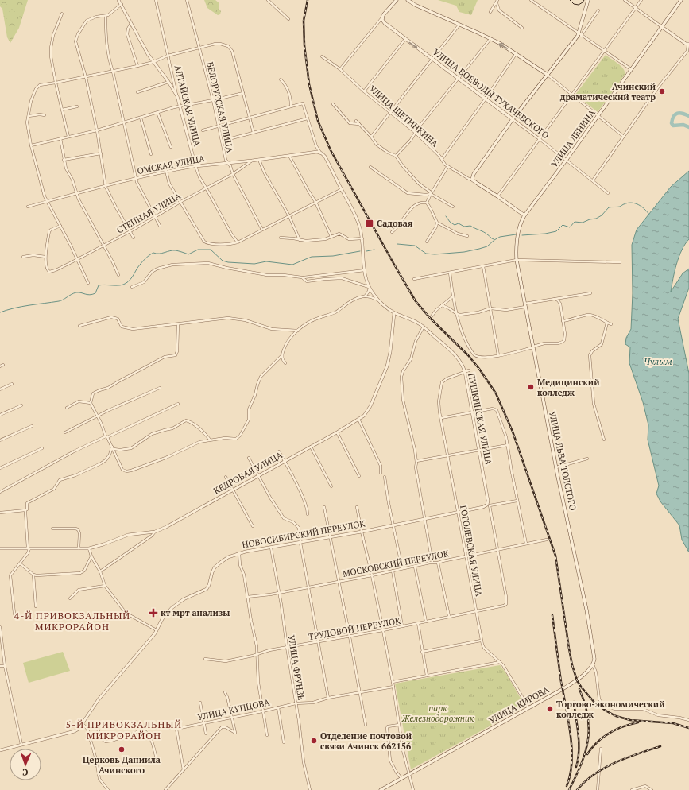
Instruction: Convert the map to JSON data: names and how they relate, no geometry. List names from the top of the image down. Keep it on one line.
{"streets":{"main road":["УЛИЦА ВОЕВОДЫ ТУХАЧЕВСКОГО","УЛИЦА ЩЕТИНКИНА","УЛИЦА ЛЕНИНА","УЛИЦА ЛЬВА ТОЛСТОГО","УЛИЦА КИРОВА"],"street":["АЛТАЙСКАЯ УЛИЦА","БЕЛОРУССКАЯ УЛИЦА","ОМСКАЯ УЛИЦА","СТЕПНАЯ УЛИЦА","ПУШКИНСКАЯ УЛИЦА","КЕДРОВАЯ УЛИЦА","НОВОСИБИРСКИЙ ПЕРЕУЛОК","ГОГОЛЕВСКАЯ УЛИЦА","МОСКОВСКИЙ ПЕРЕУЛОК","ТРУДОВОЙ ПЕРЕУЛОК","УЛИЦА ФРУНЗЕ","УЛИЦА КУПЦОВА"]},"crossings":[["УЛИЦА ВОЕВОДЫ ТУХАЧЕВСКОГО","УЛИЦА ЛЕНИНА"],["АЛТАЙСКАЯ УЛИЦА","ОМСКАЯ УЛИЦА"],["АЛТАЙСКАЯ УЛИЦА","СТЕПНАЯ УЛИЦА"],["БЕЛОРУССКАЯ УЛИЦА","ОМСКАЯ УЛИЦА"],["БЕЛОРУССКАЯ УЛИЦА","СТЕПНАЯ УЛИЦА"],["УЛИЦА ЩЕТИНКИНА","УЛИЦА ЛЕНИНА"],["УЛИЦА ЛЕНИНА","УЛИЦА ЛЬВА ТОЛСТОГО"],["ОМСКАЯ УЛИЦА","СТЕПНАЯ УЛИЦА"],["ПУШКИНСКАЯ УЛИЦА","КЕДРОВАЯ УЛИЦА"],["ПУШКИНСКАЯ УЛИЦА","НОВОСИБИРСКИЙ ПЕРЕУЛОК"],["ПУШКИНСКАЯ УЛИЦА","ГОГОЛЕВСКАЯ УЛИЦА"],["ПУШКИНСКАЯ УЛИЦА","МОСКОВСКИЙ ПЕРЕУЛОК"],["ПУШКИНСКАЯ УЛИЦА","ТРУДОВОЙ ПЕРЕУЛОК"],["УЛИЦА ЛЬВА ТОЛСТОГО","УЛИЦА КИРОВА"],["НОВОСИБИРСКИЙ ПЕРЕУЛОК","ГОГОЛЕВСКАЯ УЛИЦА"],["НОВОСИБИРСКИЙ ПЕРЕУЛОК","УЛИЦА ФРУНЗЕ"],["ГОГОЛЕВСКАЯ УЛИЦА","МОСКОВСКИЙ ПЕРЕУЛОК"],["ГОГОЛЕВСКАЯ УЛИЦА","ТРУДОВОЙ ПЕРЕУЛОК"],["ГОГОЛЕВСКАЯ УЛИЦА","УЛИЦА КИРОВА"],["МОСКОВСКИЙ ПЕРЕУЛОК","УЛИЦА ФРУНЗЕ"],["ТРУДОВОЙ ПЕРЕУЛОК","УЛИЦА ФРУНЗЕ"],["УЛИЦА ФРУНЗЕ","УЛИЦА КУПЦОВА"]],"districts":["4-Й ПРИВОКЗАЛЬНЫЙ МИКРОРАЙОН","5-Й ПРИВОКЗАЛЬНЫЙ МИКРОРАЙОН"],"water":["Чулым"],"parks":["парк Железнодорожник"],"places":{"other":["Ачинский драматический театр","Медицинский колледж","Торгово-экономический колледж","Отделение почтовой связи Ачинск 662156","Церковь Даниила Ачинского"],"transit":["Садовая"],"health":["кт мрт анализы"]},"north":"bottom"}
